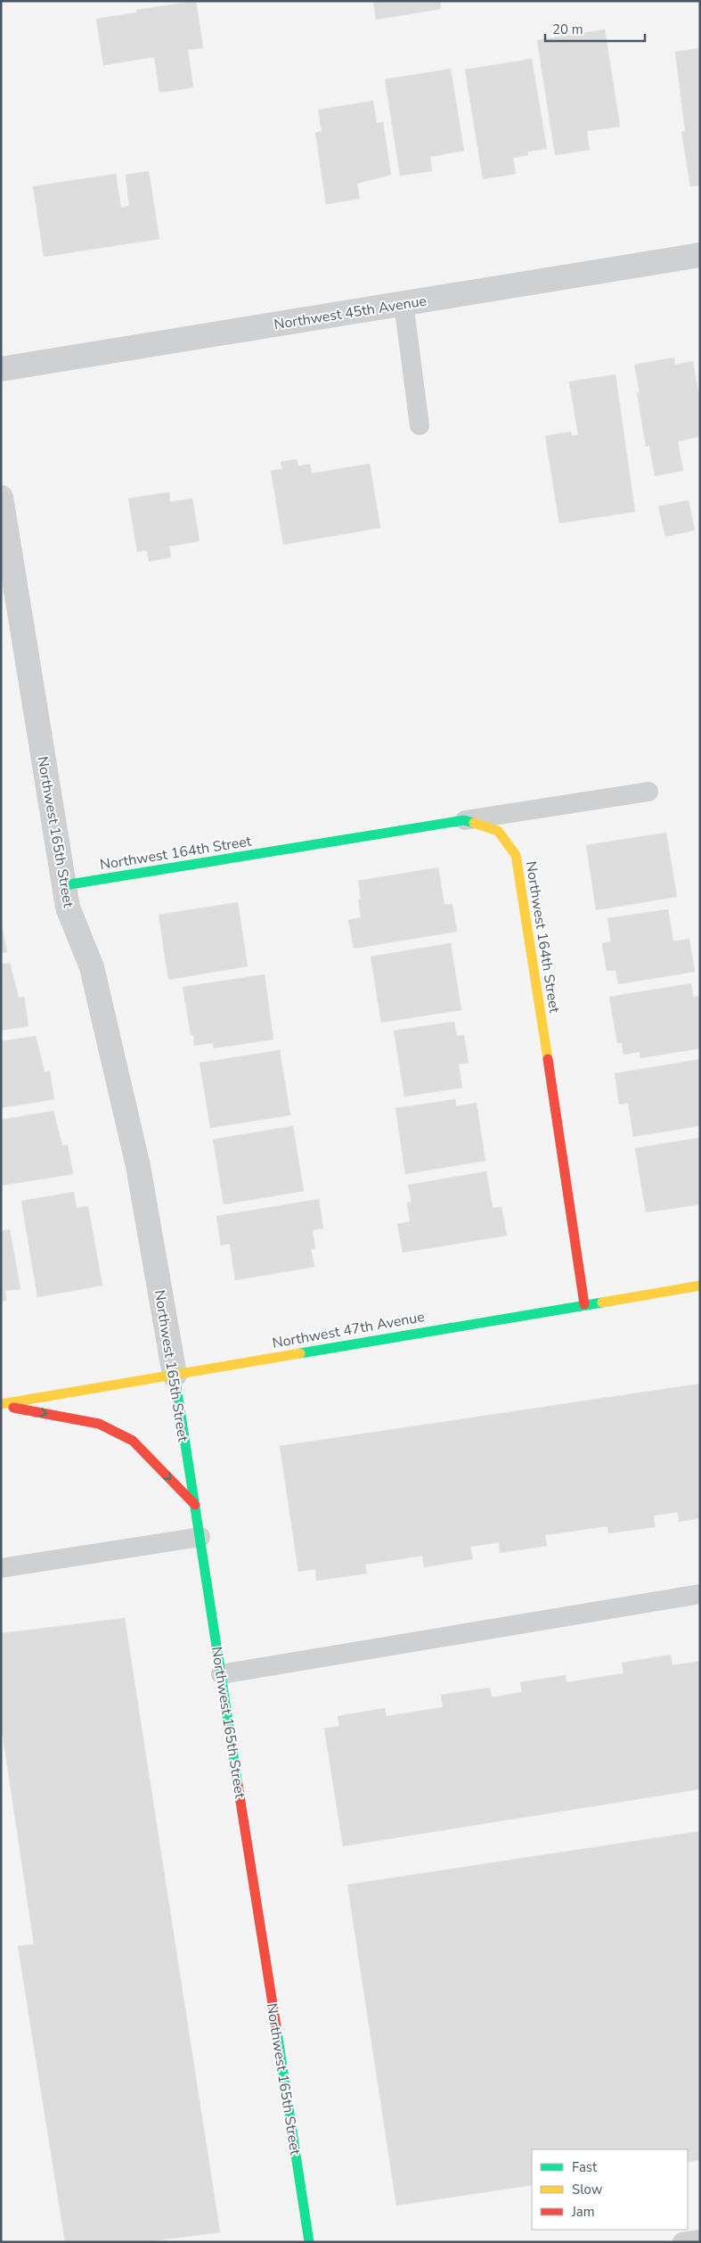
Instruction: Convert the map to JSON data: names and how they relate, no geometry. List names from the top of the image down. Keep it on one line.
{"streets":{"street":["Northwest 45th Avenue","Northwest 165th Street","Northwest 164th Street","Northwest 47th Avenue"]},"crossings":[["Northwest 165th Street","Northwest 164th Street"],["Northwest 165th Street","Northwest 47th Avenue"],["Northwest 164th Street","Northwest 47th Avenue"]],"legend":["Fast","Slow","Jam"],"scale_bar":"20 m"}
